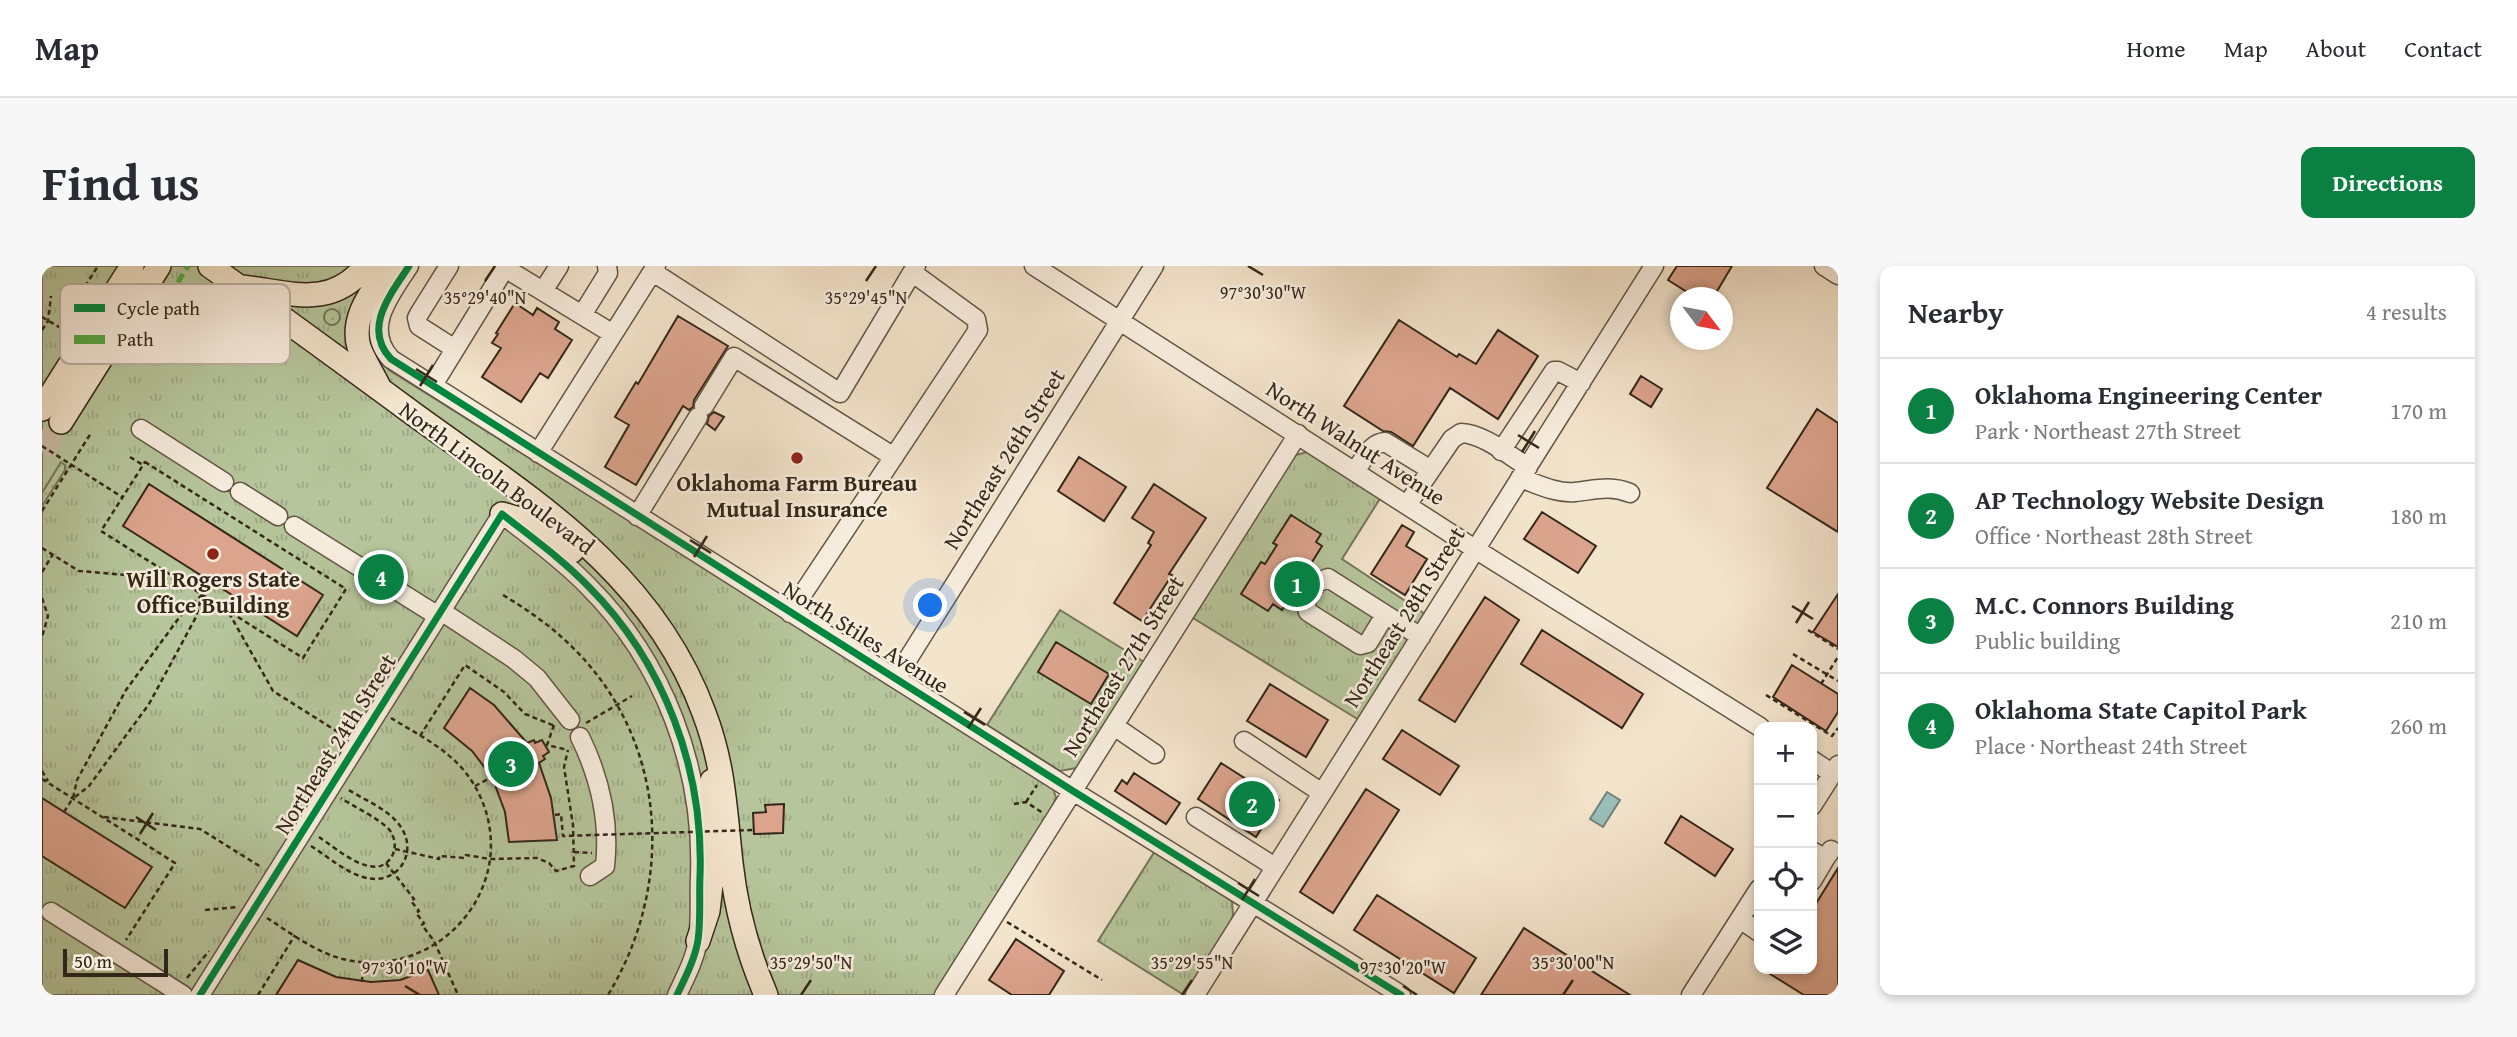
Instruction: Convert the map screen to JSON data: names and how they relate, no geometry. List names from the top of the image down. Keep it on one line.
{"streets":{"main road":["North Lincoln Boulevard"],"street":["North Walnut Avenue","Northeast 26th Street","Northeast 28th Street","North Stiles Avenue","Northeast 27th Street","Northeast 24th Street"]},"crossings":[["North Walnut Avenue","Northeast 26th Street"],["North Walnut Avenue","Northeast 28th Street"],["North Walnut Avenue","Northeast 27th Street"],["Northeast 26th Street","North Stiles Avenue"],["Northeast 28th Street","North Stiles Avenue"],["North Stiles Avenue","Northeast 27th Street"]],"places":["Oklahoma Farm Bureau Mutual Insurance","Will Rogers State Office Building"],"legend":["Cycle path","Path"],"scale_bar":"50 m","north":"bottom right","page":{"header":"Map","nav":["Home","Map","About","Contact"],"title":"Find us","buttons":"Directions","heading":["Nearby","4 results"],"list":[{"mark":"1","name":"Oklahoma Engineering Center","note":"Park · Northeast 27th Street","value":"170 m"},{"mark":"2","name":"AP Technology Website Design","note":"Office · Northeast 28th Street","value":"180 m"},{"mark":"3","name":"M.C. Connors Building","note":"Public building","value":"210 m"},{"mark":"4","name":"Oklahoma State Capitol Park","note":"Place · Northeast 24th Street","value":"260 m"}],"pins":["4","1","3","2"],"map_buttons":["+","−"],"scale":"50 m"},"coordinates":["97°30'30\"W","35°29'40\"N","35°29'45\"N","35°29'50\"N","35°29'55\"N","35°30'00\"N","97°30'10\"W","97°30'20\"W"]}
